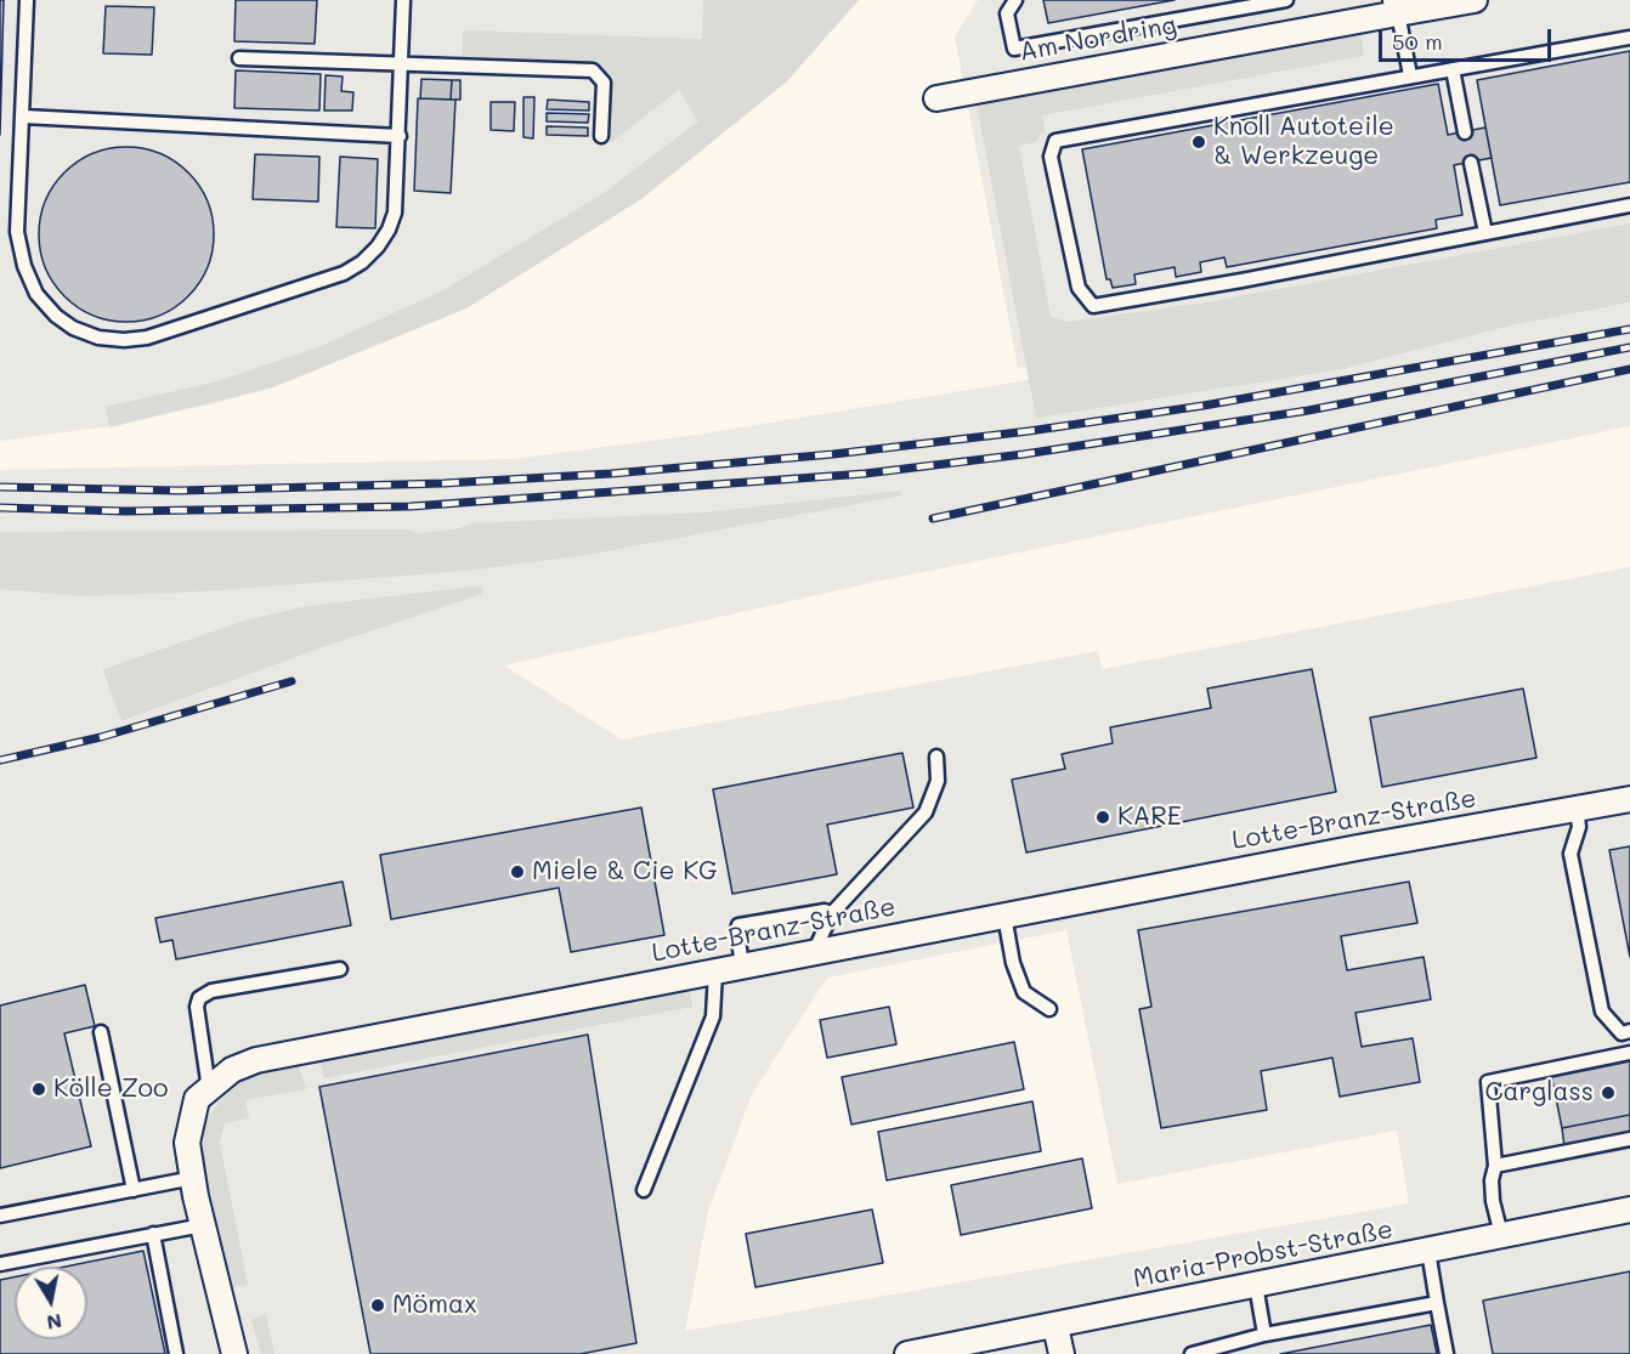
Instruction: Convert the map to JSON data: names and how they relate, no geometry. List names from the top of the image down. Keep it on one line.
{"streets":{"street":["Am Nordring","Lotte-Branz-Straße","Maria-Probst-Straße"]},"places":["Knoll Autoteile & Werkzeuge","KARE","Miele & Cie KG","Kölle Zoo","Carglass","Mömax"],"scale_bar":"50 m","north":"bottom"}
